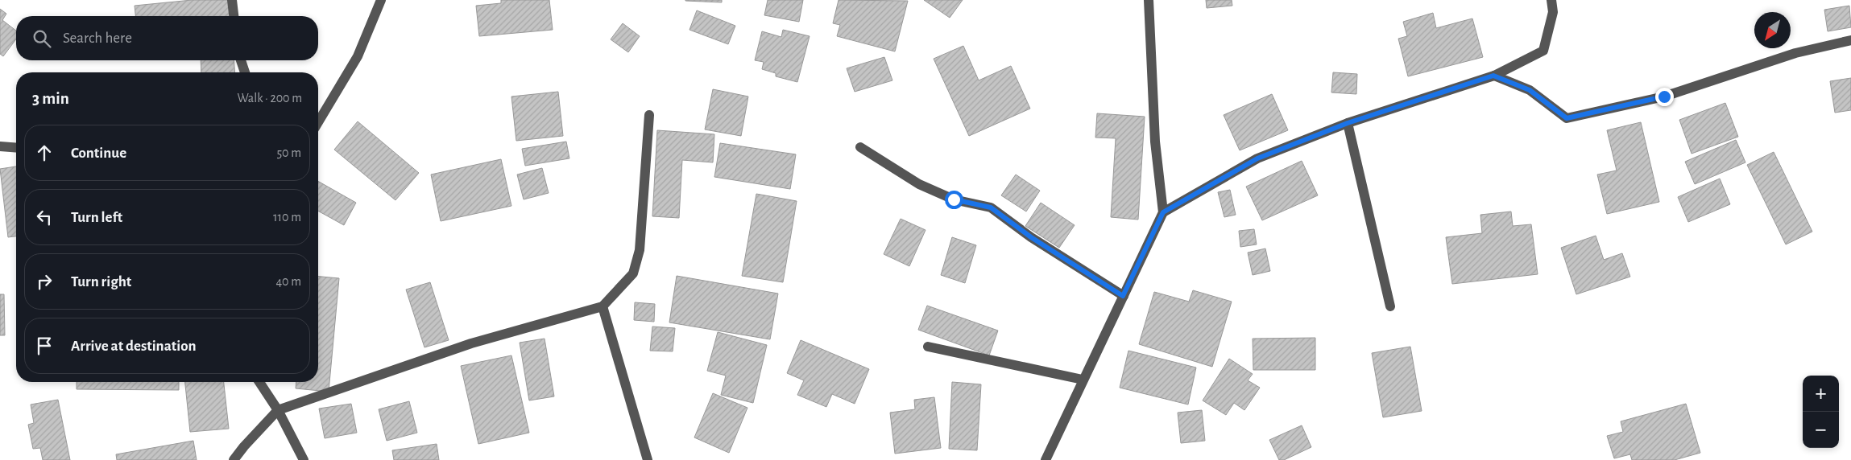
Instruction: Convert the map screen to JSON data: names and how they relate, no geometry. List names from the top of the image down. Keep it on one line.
{"north":"bottom left","page":{"search":"Search here","heading":["3 min","Walk · 200 m"],"list":[["Continue","50 m"],["Turn left","110 m"],["Turn right","40 m"],"Arrive at destination"],"map_buttons":["+","−"]}}
